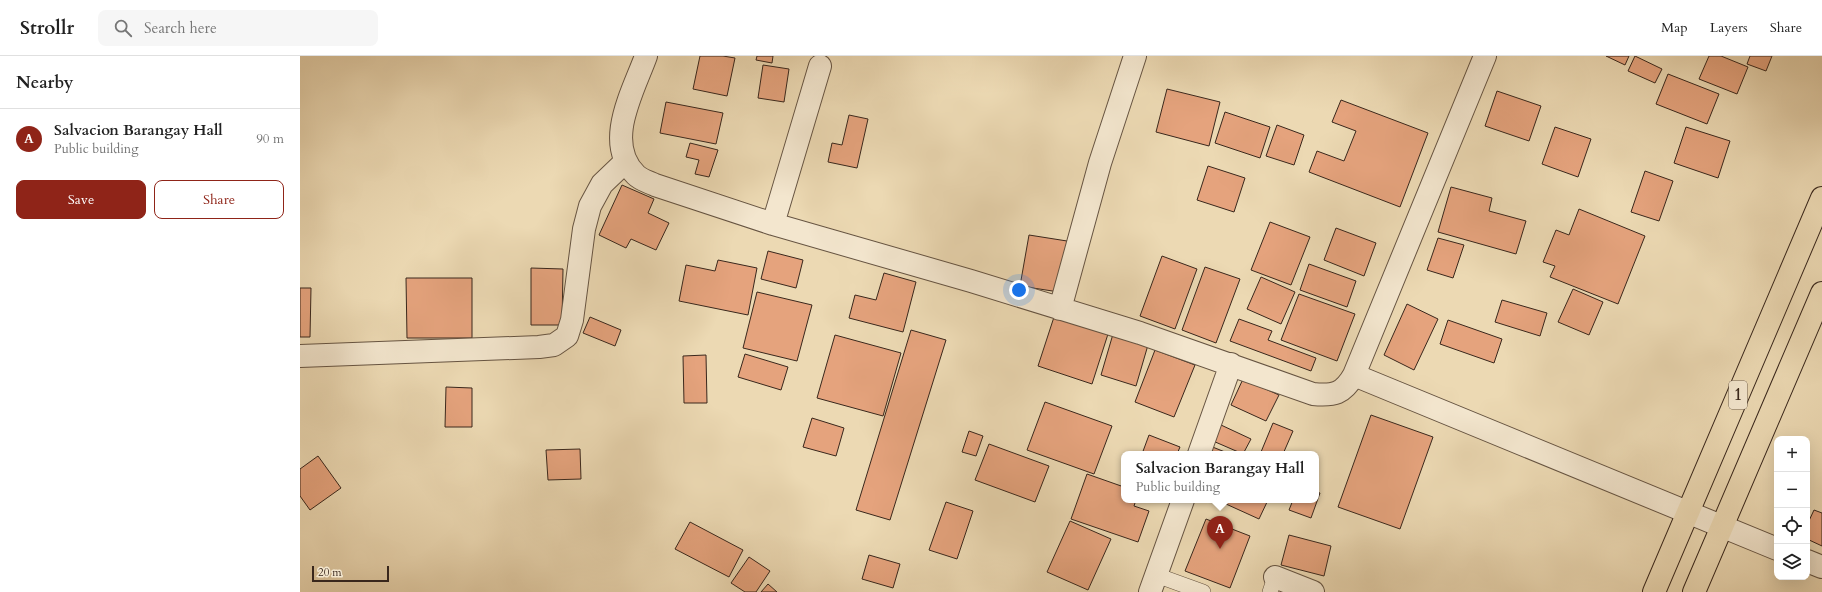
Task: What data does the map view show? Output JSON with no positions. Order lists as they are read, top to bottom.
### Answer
{
  "streets": {
    "highway": ["1"]
  },
  "scale_bar": "20 m",
  "page": {
    "header": "Strollr",
    "search": "Search here",
    "nav": ["Map", "Layers", "Share"],
    "heading": "Nearby",
    "list": [
      {
        "mark": "A",
        "name": "Salvacion Barangay Hall",
        "note": "Public building",
        "value": "90 m"
      }
    ],
    "buttons": ["Save", "Share"],
    "map_buttons": ["+", "−"],
    "popup": ["Salvacion Barangay Hall", "Public building"],
    "pins": "A",
    "scale": "20 m"
  }
}
